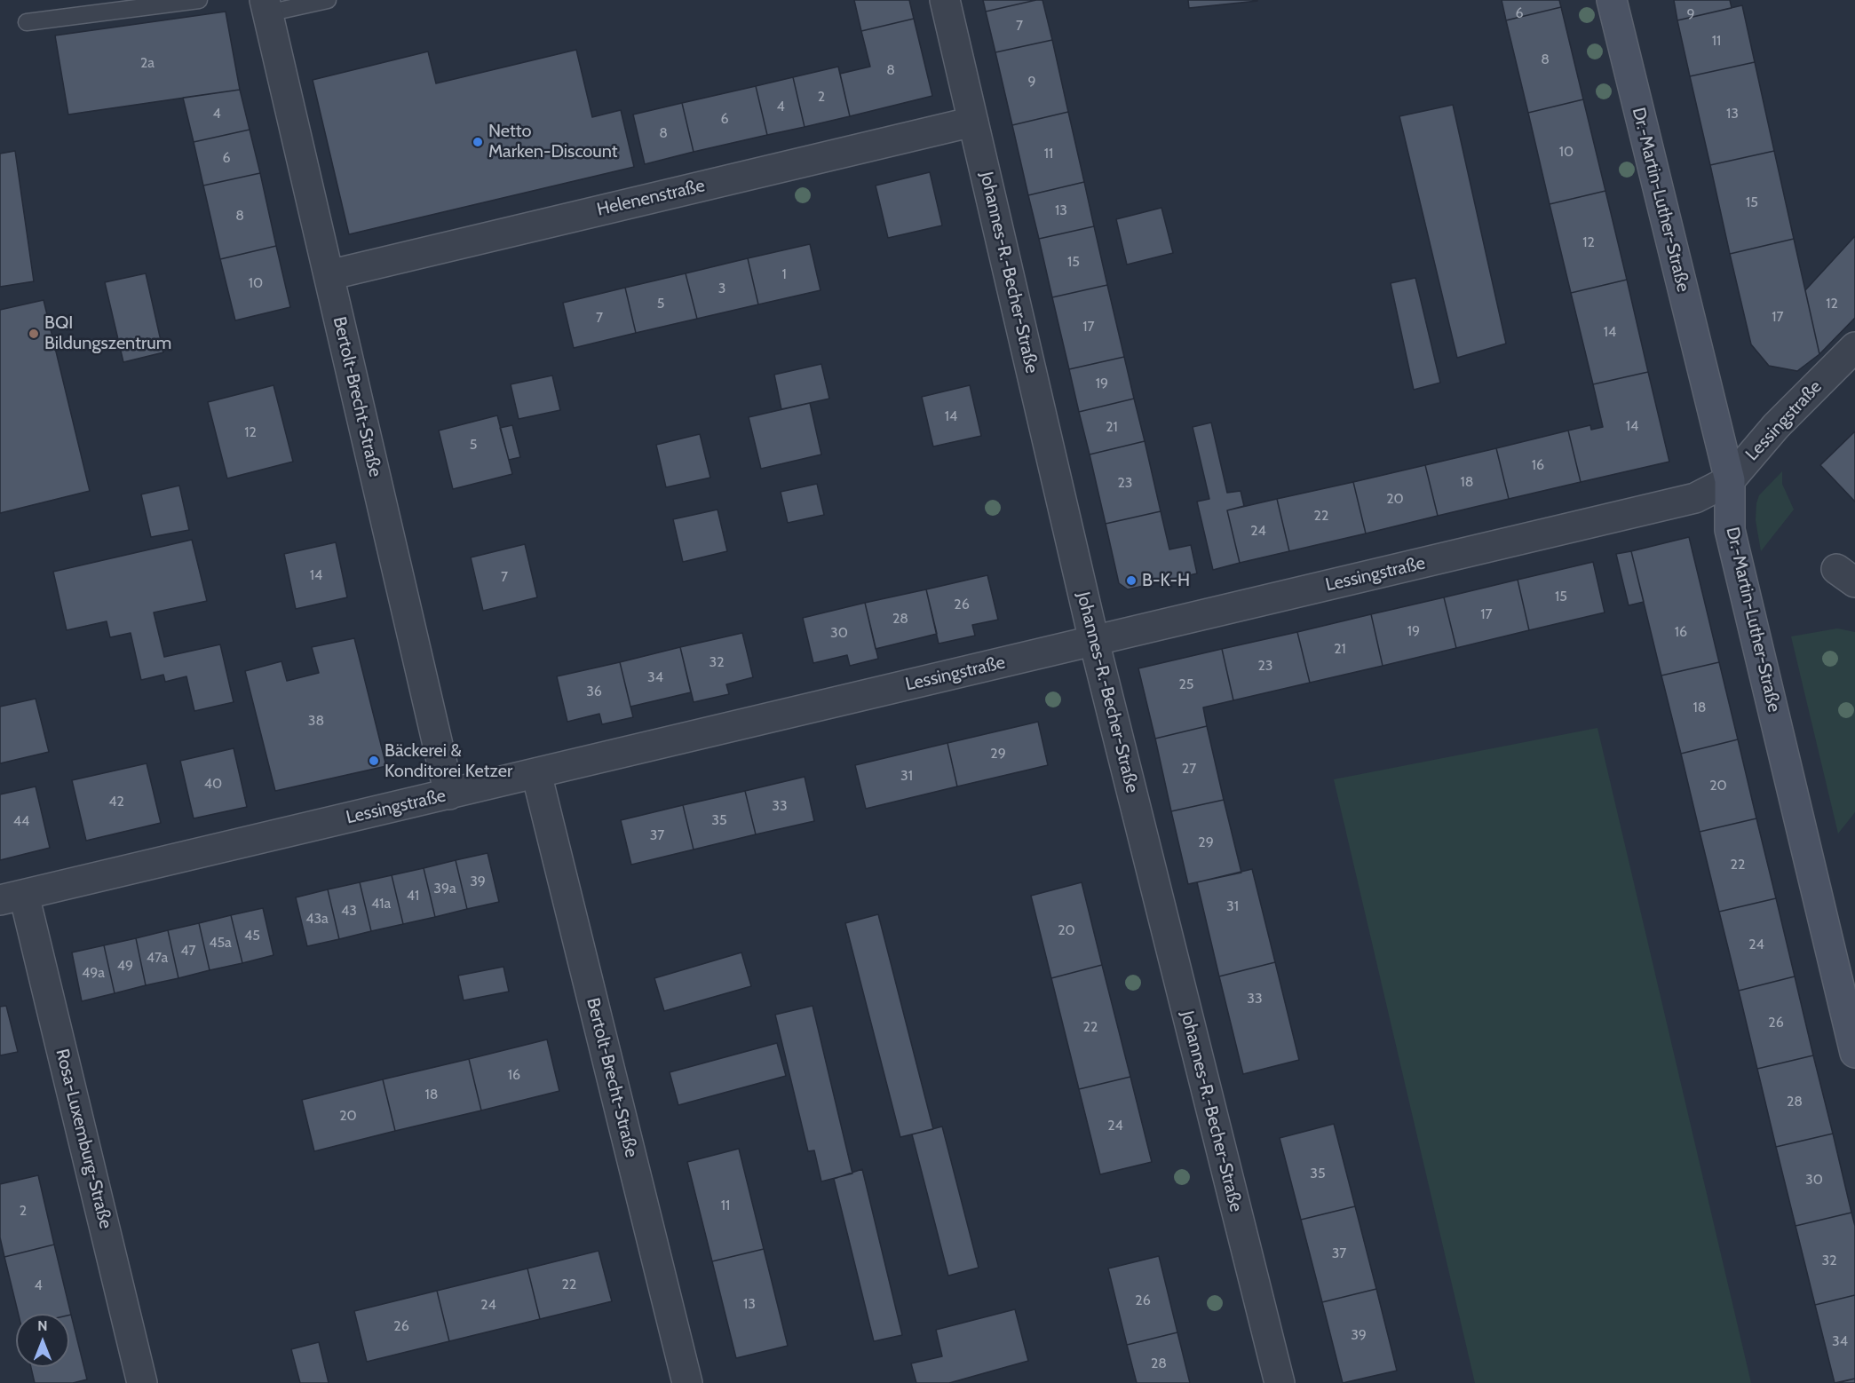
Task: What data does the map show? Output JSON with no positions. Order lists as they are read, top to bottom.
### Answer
{
  "streets": {
    "street": [
      "Helenenstraße",
      "Dr.-Martin-Luther-Straße",
      "Johannes-R.-Becher-Straße",
      "Bertolt-Brecht-Straße",
      "Lessingstraße",
      "Rosa-Luxemburg-Straße"
    ]
  },
  "crossings": [
    ["Helenenstraße", "Johannes-R.-Becher-Straße"],
    ["Helenenstraße", "Bertolt-Brecht-Straße"],
    ["Dr.-Martin-Luther-Straße", "Lessingstraße"],
    ["Johannes-R.-Becher-Straße", "Lessingstraße"],
    ["Bertolt-Brecht-Straße", "Lessingstraße"],
    ["Lessingstraße", "Rosa-Luxemburg-Straße"]
  ],
  "places": [
    "Netto Marken-Discount",
    "BQI Bildungszentrum",
    "B-K-H",
    "Bäckerei & Konditorei Ketzer"
  ],
  "house_numbers": [
    "6",
    "9",
    "7",
    "11",
    "8",
    "2a",
    "8",
    "9",
    "2",
    "4",
    "4",
    "13",
    "6",
    "8",
    "10",
    "11",
    "6",
    "15",
    "13",
    "8",
    "12",
    "15",
    "1",
    "10",
    "3",
    "5",
    "12",
    "17",
    "7",
    "17",
    "14",
    "19",
    "14",
    "14",
    "21",
    "12",
    "5",
    "16",
    "18",
    "23",
    "20",
    "22",
    "24",
    "14",
    "7",
    "15",
    "26",
    "17",
    "28",
    "19",
    "16",
    "30",
    "21",
    "32",
    "23",
    "34",
    "25",
    "36",
    "18",
    "38",
    "29",
    "27",
    "31",
    "40",
    "20",
    "42",
    "33",
    "35",
    "44",
    "37",
    "29",
    "22",
    "39",
    "39a",
    "41",
    "41a",
    "31",
    "43",
    "43a",
    "20",
    "45",
    "45a",
    "24",
    "47",
    "47a",
    "49",
    "49a",
    "33",
    "26",
    "22",
    "16",
    "18",
    "28",
    "20",
    "24",
    "35",
    "30",
    "11",
    "2",
    "37",
    "32",
    "22",
    "4",
    "26",
    "13",
    "24",
    "26",
    "39",
    "34",
    "28"
  ],
  "north": "top"
}
